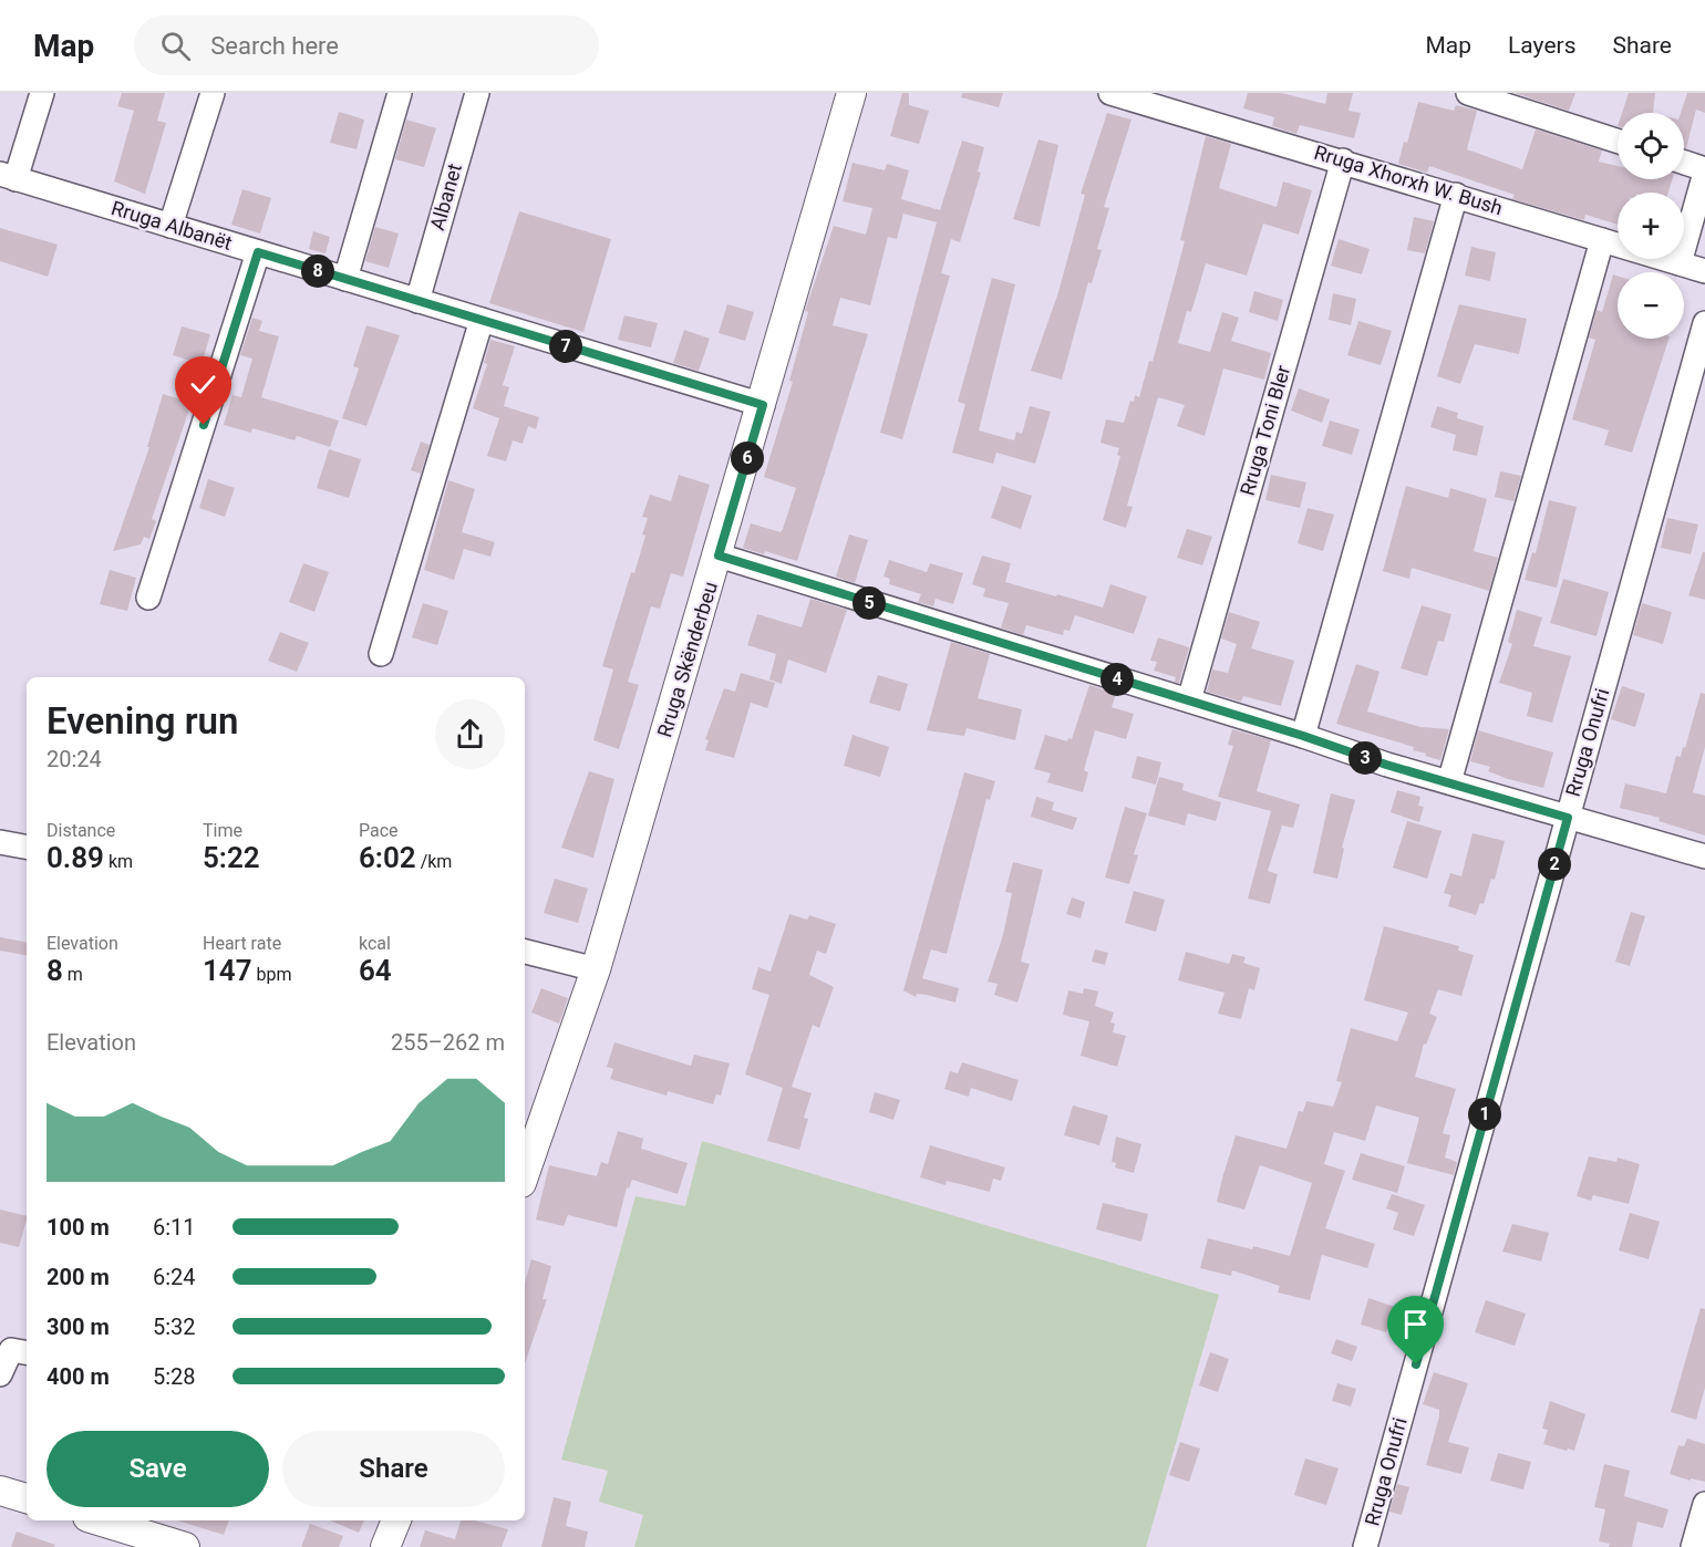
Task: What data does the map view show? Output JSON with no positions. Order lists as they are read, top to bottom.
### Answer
{
  "streets": {
    "main road": ["Rruga Skënderbeu"],
    "street": [
      "Rruga Xhorxh W. Bush",
      "Albanet",
      "Rruga Albanët",
      "Rruga Toni Bler",
      "Rruga Onufri"
    ]
  },
  "crossings": [
    ["Rruga Xhorxh W. Bush", "Rruga Toni Bler"],
    ["Albanet", "Rruga Albanët"],
    ["Rruga Albanët", "Rruga Skënderbeu"]
  ],
  "page": {
    "header": "Map",
    "search": "Search here",
    "nav": ["Map", "Layers", "Share"],
    "map_buttons": ["+", "−"],
    "pins": [
      "8",
      "7",
      "6",
      "5",
      "4",
      "3",
      "2",
      "1"
    ],
    "heading": ["Evening run", "20:24"],
    "stats": [
      ["Distance", "0.89 km"],
      ["Time", "5:22"],
      ["Pace", "6:02 /km"],
      ["Elevation", "8 m"],
      ["Heart rate", "147 bpm"],
      ["kcal", "64"]
    ],
    "chart": ["Elevation", "255–262 m"],
    "list": [
      {
        "name": "100 m",
        "note": "6:11"
      },
      {
        "name": "200 m",
        "note": "6:24"
      },
      {
        "name": "300 m",
        "note": "5:32"
      },
      {
        "name": "400 m",
        "note": "5:28"
      }
    ],
    "buttons": ["Save", "Share"]
  }
}
